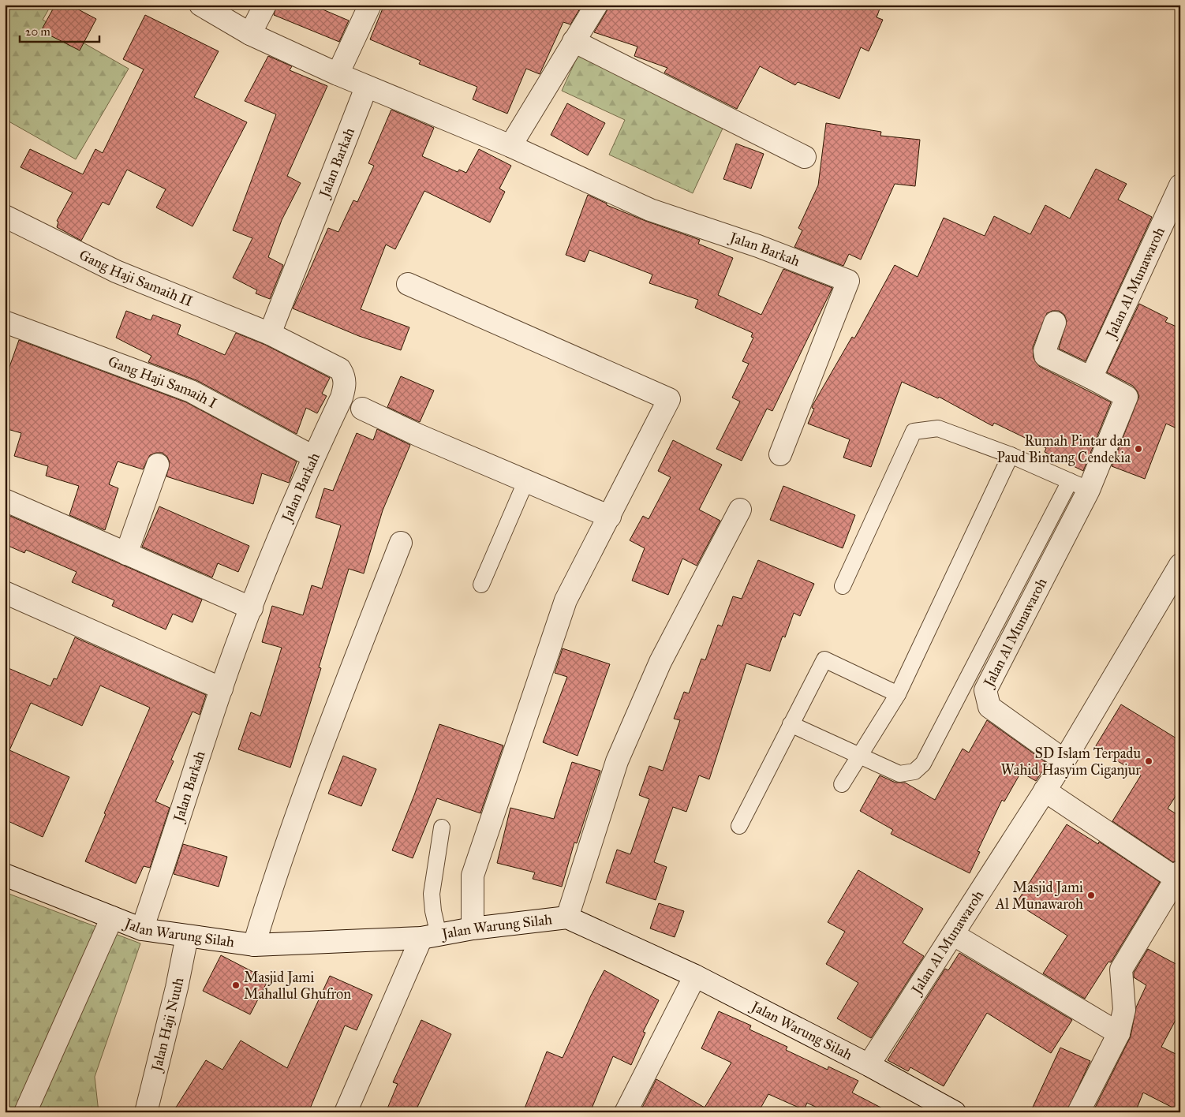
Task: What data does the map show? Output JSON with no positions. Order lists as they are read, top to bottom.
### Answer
{
  "streets": {
    "street": [
      "Jalan Barkah",
      "Gang Haji Samaih II",
      "Jalan Al Munawaroh",
      "Gang Haji Samaih I",
      "Jalan Warung Silah",
      "Jalan Haji Nuuh"
    ]
  },
  "crossings": [
    ["Jalan Barkah", "Gang Haji Samaih II"],
    ["Jalan Barkah", "Gang Haji Samaih I"],
    ["Jalan Barkah", "Jalan Warung Silah"],
    ["Jalan Al Munawaroh", "Jalan Warung Silah"],
    ["Jalan Warung Silah", "Jalan Haji Nuuh"]
  ],
  "places": [
    "Rumah Pintar dan Paud Bintang Cendekia",
    "SD Islam Terpadu Wahid Hasyim Ciganjur",
    "Masjid Jami Al Munawaroh",
    "Masjid Jami Mahallul Ghufron"
  ],
  "scale_bar": "20 m"
}
